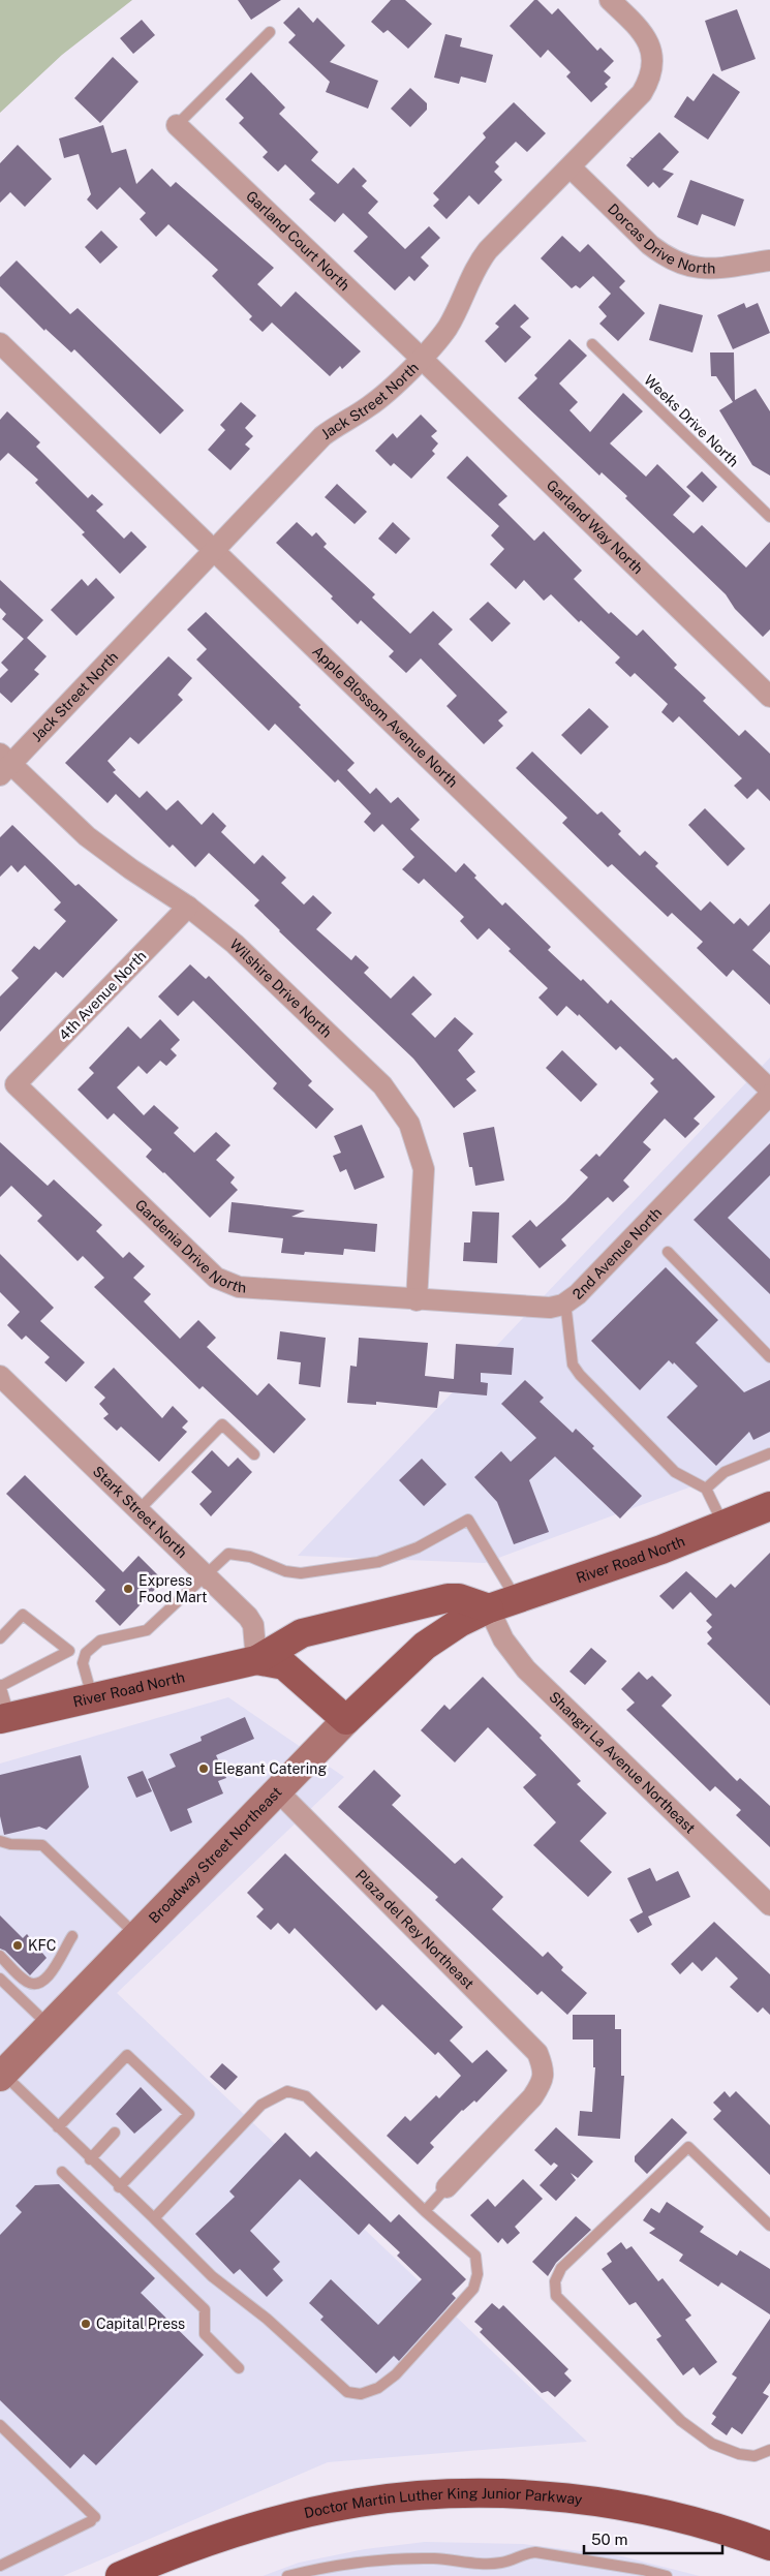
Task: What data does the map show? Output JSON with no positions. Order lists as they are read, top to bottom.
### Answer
{
  "streets": {
    "highway": ["Doctor Martin Luther King Junior Parkway"],
    "main road": ["River Road North", "Broadway Street Northeast"],
    "street": [
      "Dorcas Drive North",
      "Garland Court North",
      "Jack Street North",
      "Garland Way North",
      "Apple Blossom Avenue North",
      "Wilshire Drive North",
      "4th Avenue North",
      "Gardenia Drive North",
      "2nd Avenue North",
      "Stark Street North",
      "Shangri La Avenue Northeast",
      "Plaza del Rey Northeast"
    ],
    "lane": ["Weeks Drive North"]
  },
  "crossings": [
    ["Dorcas Drive North", "Jack Street North"],
    ["Garland Court North", "Jack Street North"],
    ["Garland Court North", "Garland Way North"],
    ["Jack Street North", "Garland Way North"],
    ["Jack Street North", "Apple Blossom Avenue North"],
    ["Jack Street North", "Wilshire Drive North"],
    ["Wilshire Drive North", "4th Avenue North"],
    ["Wilshire Drive North", "Gardenia Drive North"],
    ["Wilshire Drive North", "2nd Avenue North"],
    ["4th Avenue North", "Gardenia Drive North"],
    ["Gardenia Drive North", "2nd Avenue North"],
    ["Stark Street North", "River Road North"],
    ["River Road North", "Shangri La Avenue Northeast"],
    ["River Road North", "Broadway Street Northeast"],
    ["Shangri La Avenue Northeast", "Broadway Street Northeast"],
    ["Broadway Street Northeast", "Plaza del Rey Northeast"]
  ],
  "places": [
    "Express Food Mart",
    "Elegant Catering",
    "KFC",
    "Capital Press"
  ],
  "scale_bar": "50 m"
}
